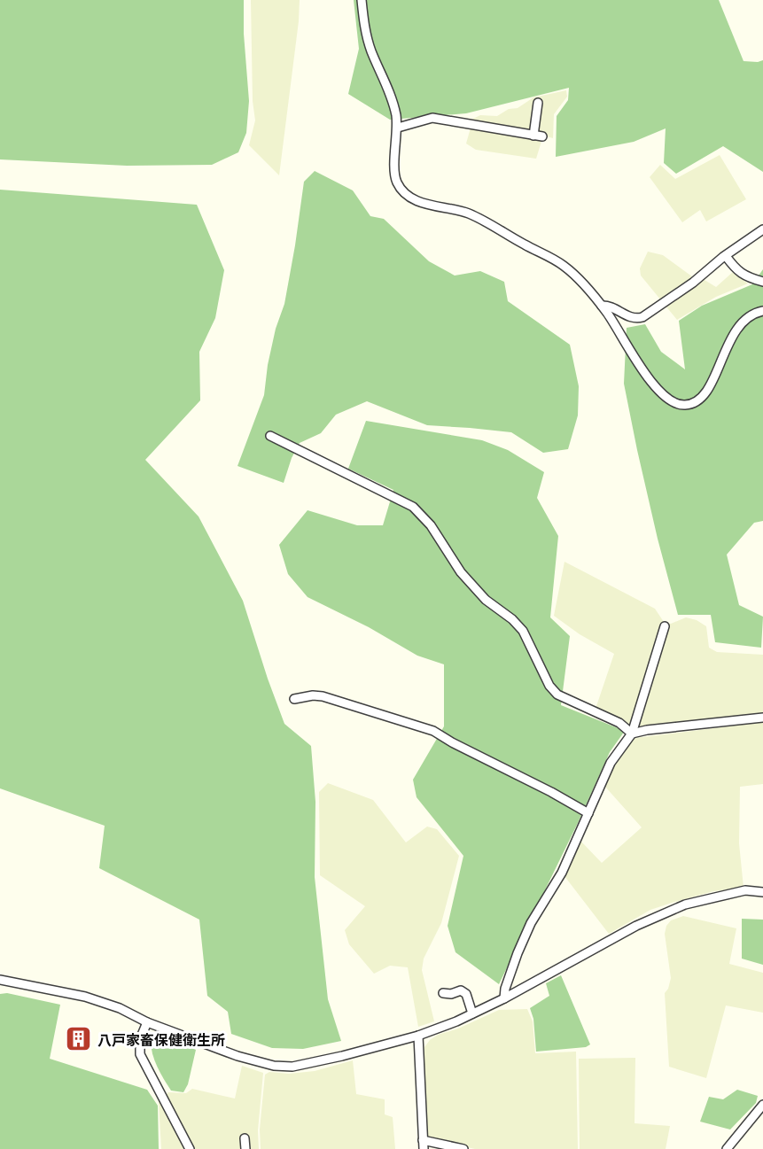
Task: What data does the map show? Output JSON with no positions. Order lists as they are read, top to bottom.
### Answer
{
  "places": {
    "building": ["八戸家畜保健衛生所"]
  }
}
